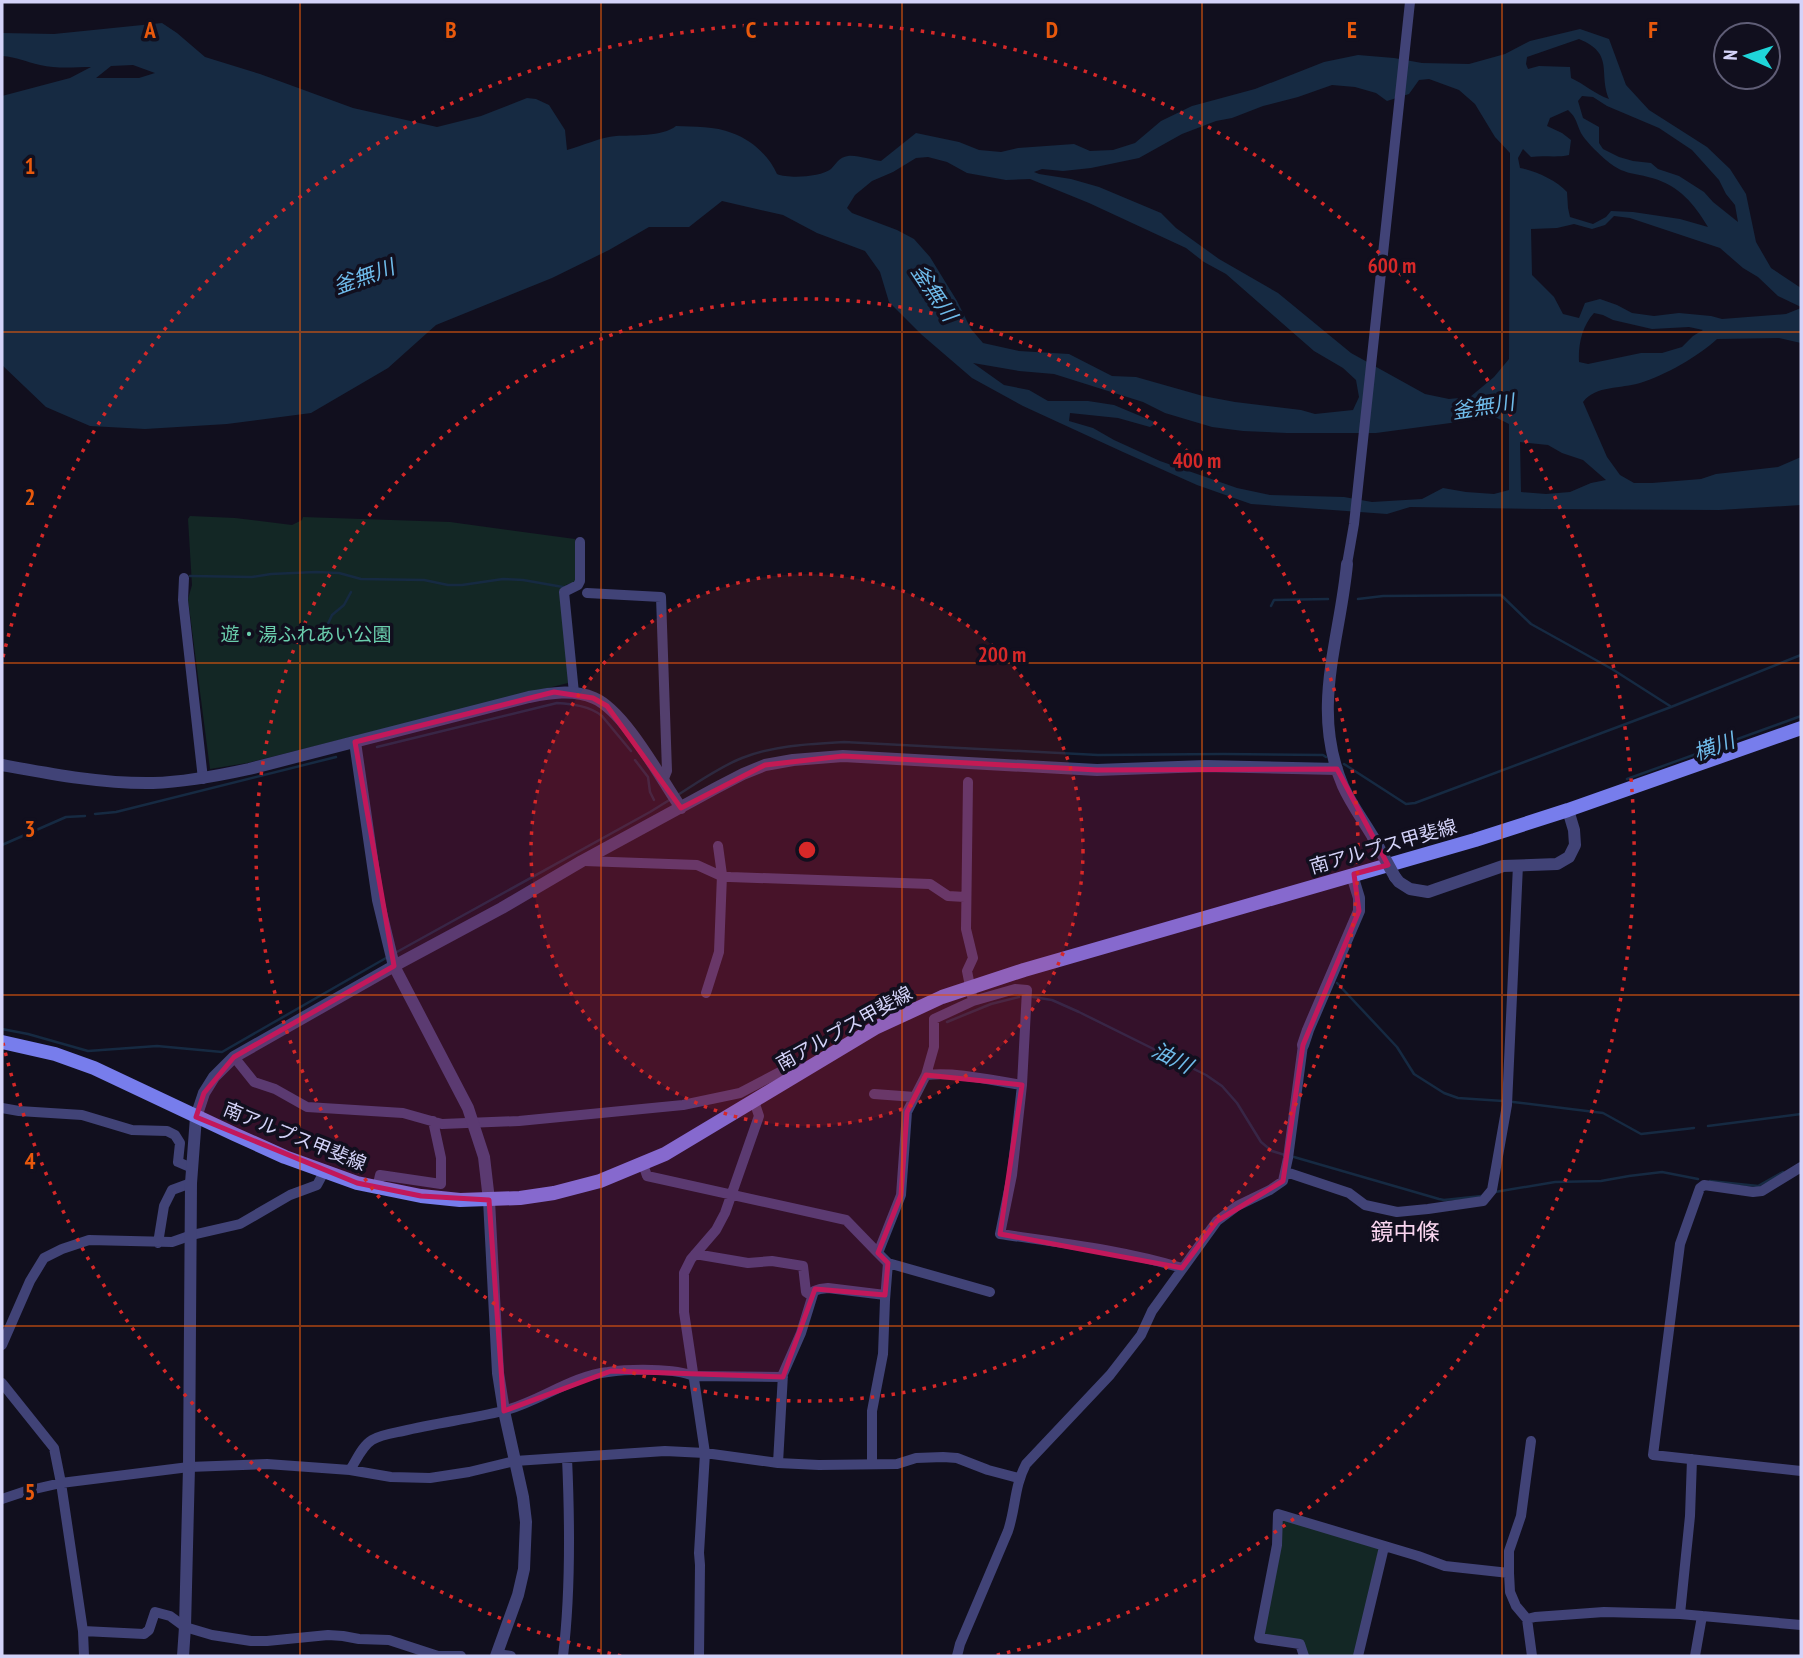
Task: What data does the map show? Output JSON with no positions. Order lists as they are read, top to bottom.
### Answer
{
  "streets": {
    "main road": ["南アルプス甲斐線"]
  },
  "districts": ["鏡中條"],
  "water": ["釜無川", "横川", "油川"],
  "parks": ["遊・湯ふれあい公園"],
  "north": "left",
  "grid": {
    "columns": [
      "A",
      "B",
      "C",
      "D",
      "E",
      "F"
    ],
    "rows": [
      "1",
      "2",
      "3",
      "4",
      "5"
    ]
  },
  "rings": ["600 m", "400 m", "200 m"]
}
